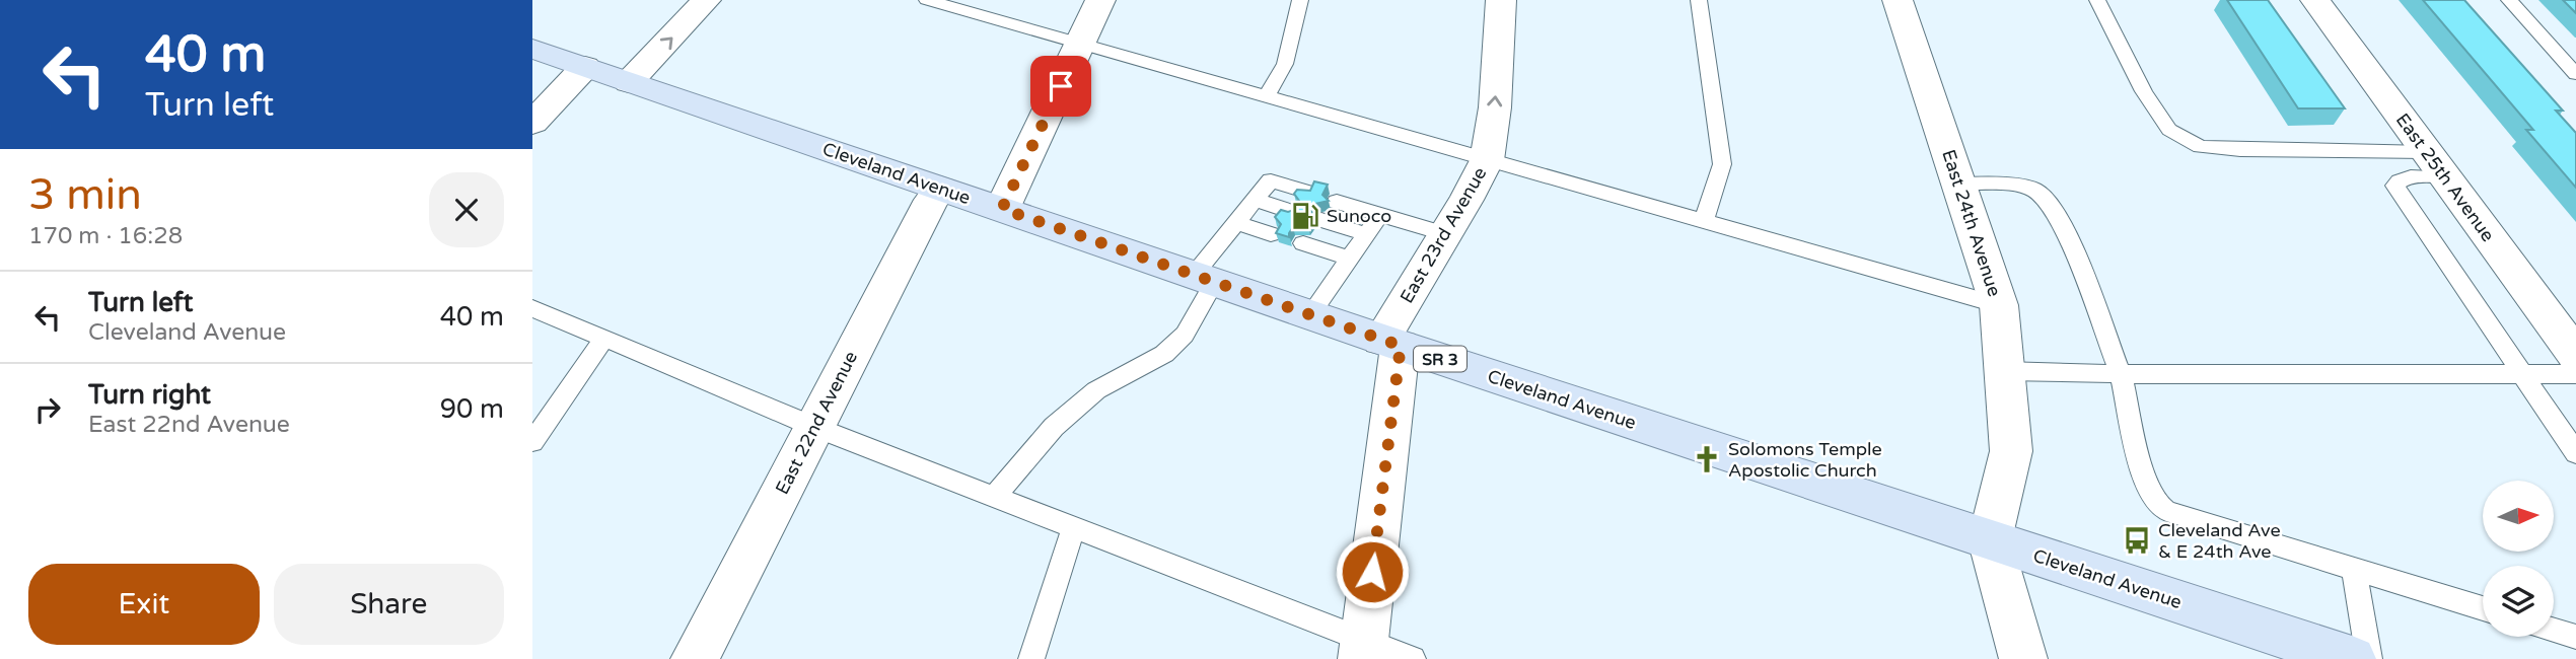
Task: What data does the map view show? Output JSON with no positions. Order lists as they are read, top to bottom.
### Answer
{
  "streets": {
    "main road": ["Cleveland Avenue", "SR 3"],
    "street": [
      "East 25th Avenue",
      "East 24th Avenue",
      "East 23rd Avenue",
      "East 22nd Avenue"
    ]
  },
  "crossings": [
    ["Cleveland Avenue", "East 24th Avenue"],
    ["Cleveland Avenue", "East 23rd Avenue"],
    ["Cleveland Avenue", "East 22nd Avenue"]
  ],
  "places": {
    "fuel station": ["Sunoco"],
    "church": ["Solomons Temple Apostolic Church"],
    "bus stop": ["Cleveland Ave & E 24th Ave"]
  },
  "north": "right",
  "page": {
    "turn": ["40 m", "Turn left"],
    "heading": ["3 min", "170 m · 16:28"],
    "list": [
      {
        "name": "Turn left",
        "note": "Cleveland Avenue",
        "value": "40 m"
      },
      {
        "name": "Turn right",
        "note": "East 22nd Avenue",
        "value": "90 m"
      }
    ],
    "buttons": ["Exit", "Share"]
  }
}
